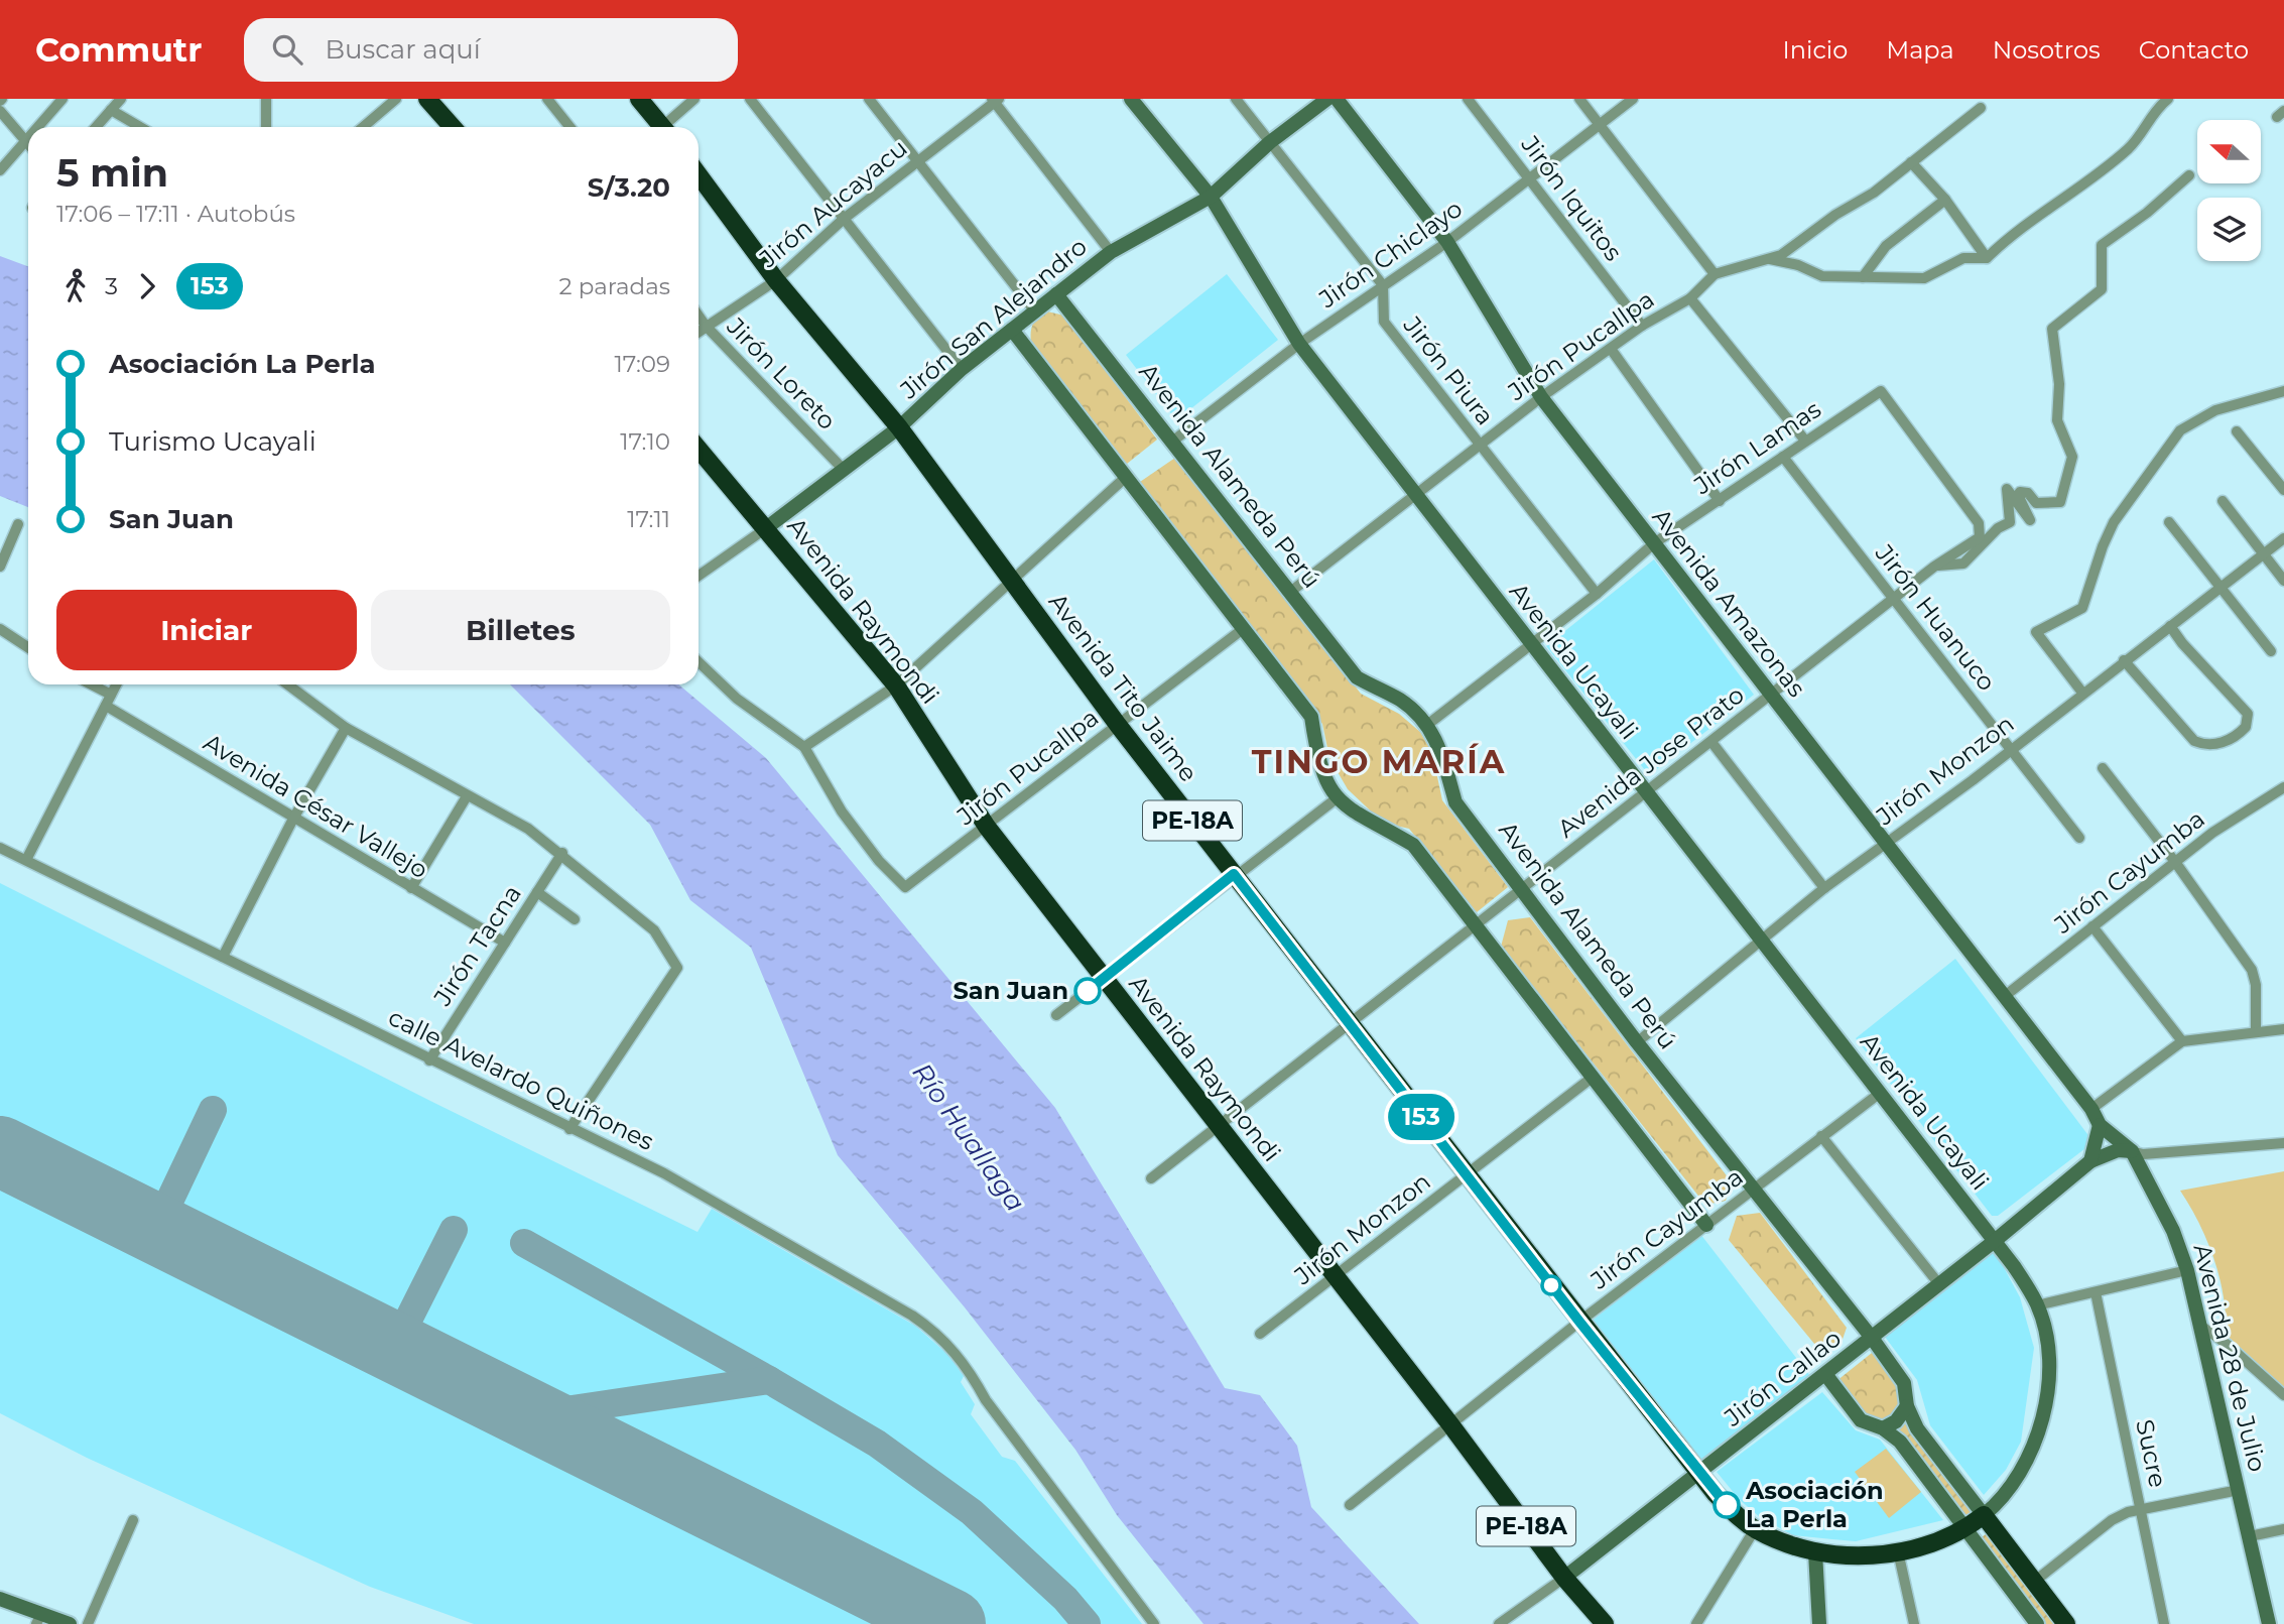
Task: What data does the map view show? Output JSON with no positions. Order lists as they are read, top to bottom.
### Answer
{
  "streets": {
    "highway": [
      "Avenida Alameda Perú",
      "Avenida Raymondi",
      "Avenida Tito Jaime",
      "PE-18A"
    ],
    "street": [
      "Jirón Iquitos",
      "Jirón Aucayacu",
      "Jirón Chiclayo",
      "Jirón San Alejandro",
      "Jirón Pucallpa",
      "Jirón Piura",
      "Jirón Loreto",
      "Jirón Lamas",
      "Avenida Amazonas",
      "Jirón Huanuco",
      "Avenida Ucayali",
      "Avenida Jose Prato",
      "Jirón Monzon",
      "Avenida César Vallejo",
      "Jirón Cayumba",
      "Jirón Tacna",
      "calle Avelardo Quiñones",
      "Avenida 28 de Julio",
      "Jirón Callao",
      "Sucre"
    ]
  },
  "crossings": [
    ["Jirón Iquitos", "Jirón Chiclayo"],
    ["Jirón Iquitos", "Jirón Pucallpa"],
    ["Jirón Aucayacu", "Jirón Loreto"],
    ["Jirón Aucayacu", "Avenida Tito Jaime"],
    ["Jirón Chiclayo", "Jirón Piura"],
    ["Jirón Chiclayo", "Avenida Alameda Perú"],
    ["Jirón Chiclayo", "Avenida Amazonas"],
    ["Jirón Chiclayo", "Avenida Ucayali"],
    ["Jirón San Alejandro", "Jirón Loreto"],
    ["Jirón San Alejandro", "Avenida Alameda Perú"],
    ["Jirón San Alejandro", "Avenida Raymondi"],
    ["Jirón San Alejandro", "Avenida Ucayali"],
    ["Jirón San Alejandro", "Avenida Tito Jaime"],
    ["Jirón Pucallpa", "Jirón Piura"],
    ["Jirón Pucallpa", "Avenida Alameda Perú"],
    ["Jirón Pucallpa", "Avenida Amazonas"],
    ["Jirón Pucallpa", "Avenida Raymondi"],
    ["Jirón Pucallpa", "Avenida Ucayali"],
    ["Jirón Pucallpa", "Avenida Tito Jaime"],
    ["Jirón Piura", "Jirón Lamas"],
    ["Jirón Lamas", "Avenida Alameda Perú"],
    ["Jirón Lamas", "Avenida Amazonas"],
    ["Jirón Lamas", "Jirón Huanuco"],
    ["Jirón Lamas", "Avenida Ucayali"],
    ["Jirón Lamas", "Avenida Jose Prato"],
    ["Avenida Alameda Perú", "Avenida Jose Prato"],
    ["Avenida Alameda Perú", "Jirón Monzon"],
    ["Avenida Alameda Perú", "PE-18A"],
    ["Avenida Alameda Perú", "Jirón Cayumba"],
    ["Avenida Alameda Perú", "Jirón Callao"],
    ["Avenida Amazonas", "Avenida Jose Prato"],
    ["Avenida Amazonas", "Jirón Monzon"],
    ["Avenida Amazonas", "Jirón Cayumba"],
    ["Avenida Amazonas", "Avenida 28 de Julio"],
    ["Avenida Raymondi", "Avenida Jose Prato"],
    ["Avenida Raymondi", "Jirón Monzon"],
    ["Avenida Raymondi", "Jirón Cayumba"],
    ["Avenida Raymondi", "Jirón Callao"],
    ["Jirón Huanuco", "Avenida Jose Prato"],
    ["Jirón Huanuco", "Jirón Monzon"],
    ["Avenida Ucayali", "Avenida Jose Prato"],
    ["Avenida Ucayali", "Jirón Monzon"],
    ["Avenida Ucayali", "Jirón Cayumba"],
    ["Avenida Ucayali", "Jirón Callao"],
    ["Avenida Tito Jaime", "Avenida Jose Prato"],
    ["Avenida Tito Jaime", "Jirón Monzon"],
    ["Avenida Tito Jaime", "PE-18A"],
    ["Avenida Tito Jaime", "Jirón Cayumba"],
    ["Avenida Tito Jaime", "Jirón Callao"],
    ["Avenida César Vallejo", "Jirón Tacna"],
    ["PE-18A", "Jirón Callao"],
    ["Jirón Tacna", "calle Avelardo Quiñones"],
    ["Avenida 28 de Julio", "Jirón Callao"]
  ],
  "districts": ["TINGO MARÍA"],
  "water": ["Río Huallaga"],
  "places": ["San Juan", "Asociación La Perla"],
  "lines": ["bus line 153"],
  "north": "left",
  "page": {
    "header": "Commutr",
    "search": "Buscar aquí",
    "nav": [
      "Inicio",
      "Mapa",
      "Nosotros",
      "Contacto"
    ],
    "on_map": "153",
    "heading": ["5 min", "17:06 – 17:11 · Autobús", "S/3.20"],
    "legs": ["3", "153", "2 paradas"],
    "list": [
      {
        "name": "Asociación La Perla",
        "value": "17:09"
      },
      {
        "name": "Turismo Ucayali",
        "value": "17:10"
      },
      {
        "name": "San Juan",
        "value": "17:11"
      }
    ],
    "buttons": ["Iniciar", "Billetes"]
  }
}
